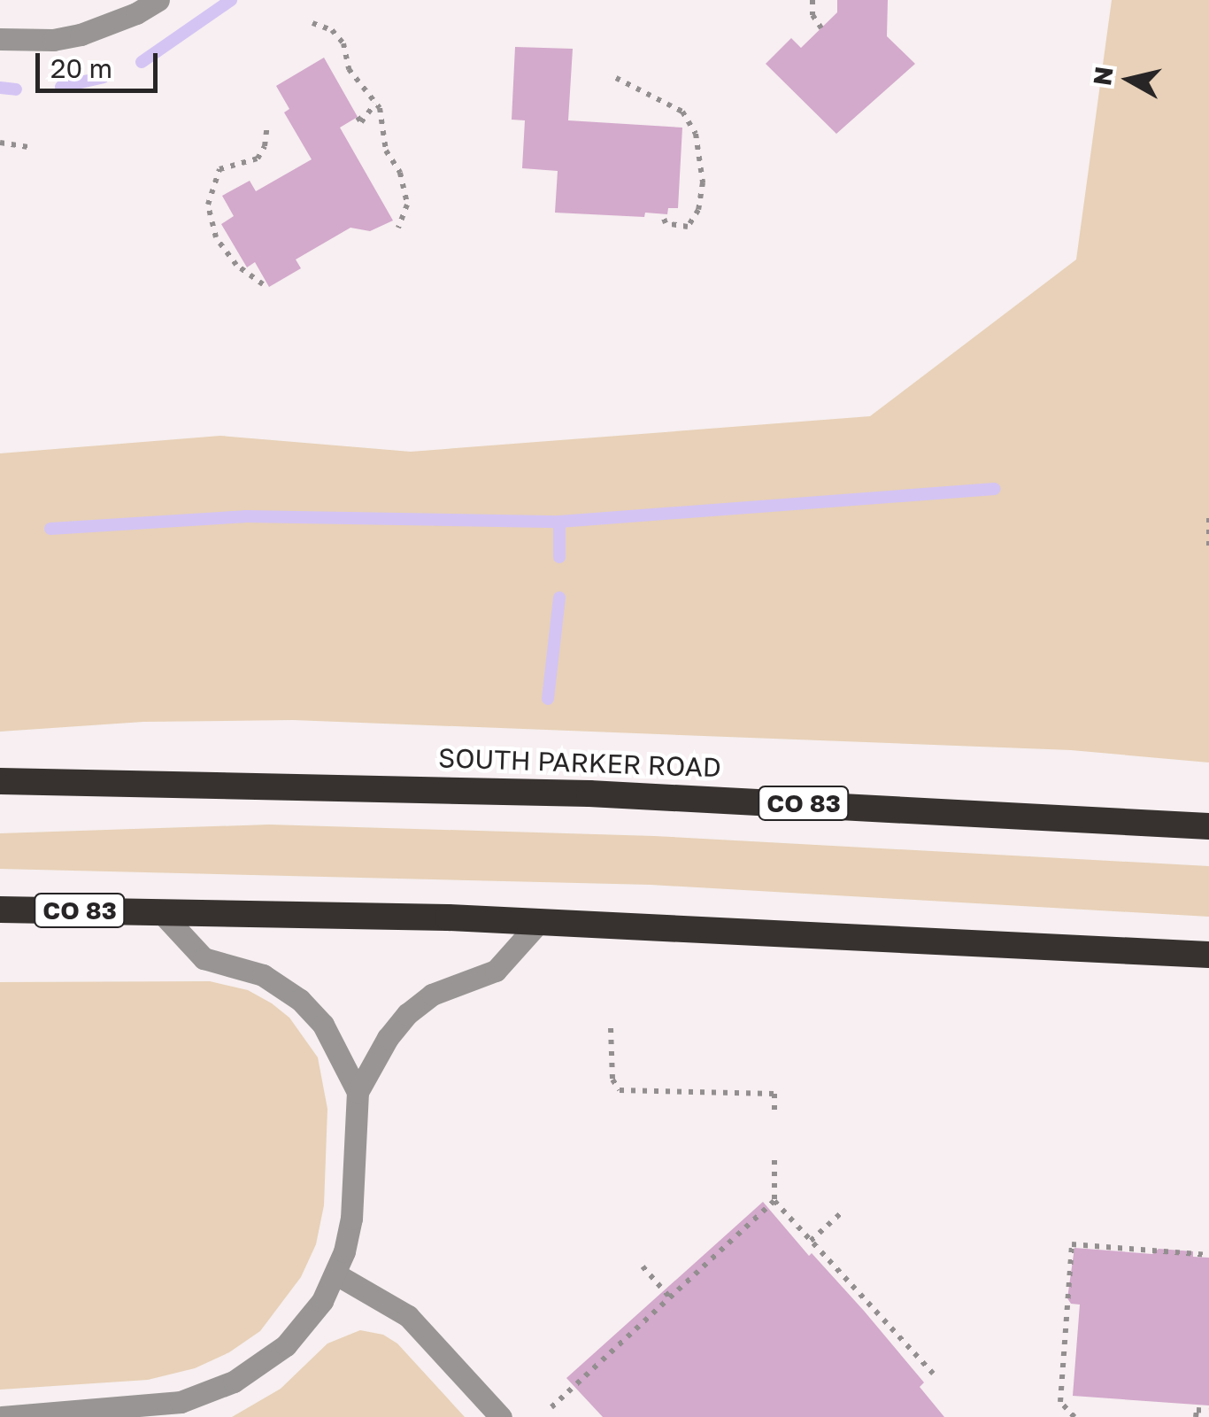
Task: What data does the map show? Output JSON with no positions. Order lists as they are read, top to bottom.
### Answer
{
  "streets": {
    "highway": ["SOUTH PARKER ROAD", "CO 83"]
  },
  "scale_bar": "20 m",
  "north": "left"
}
